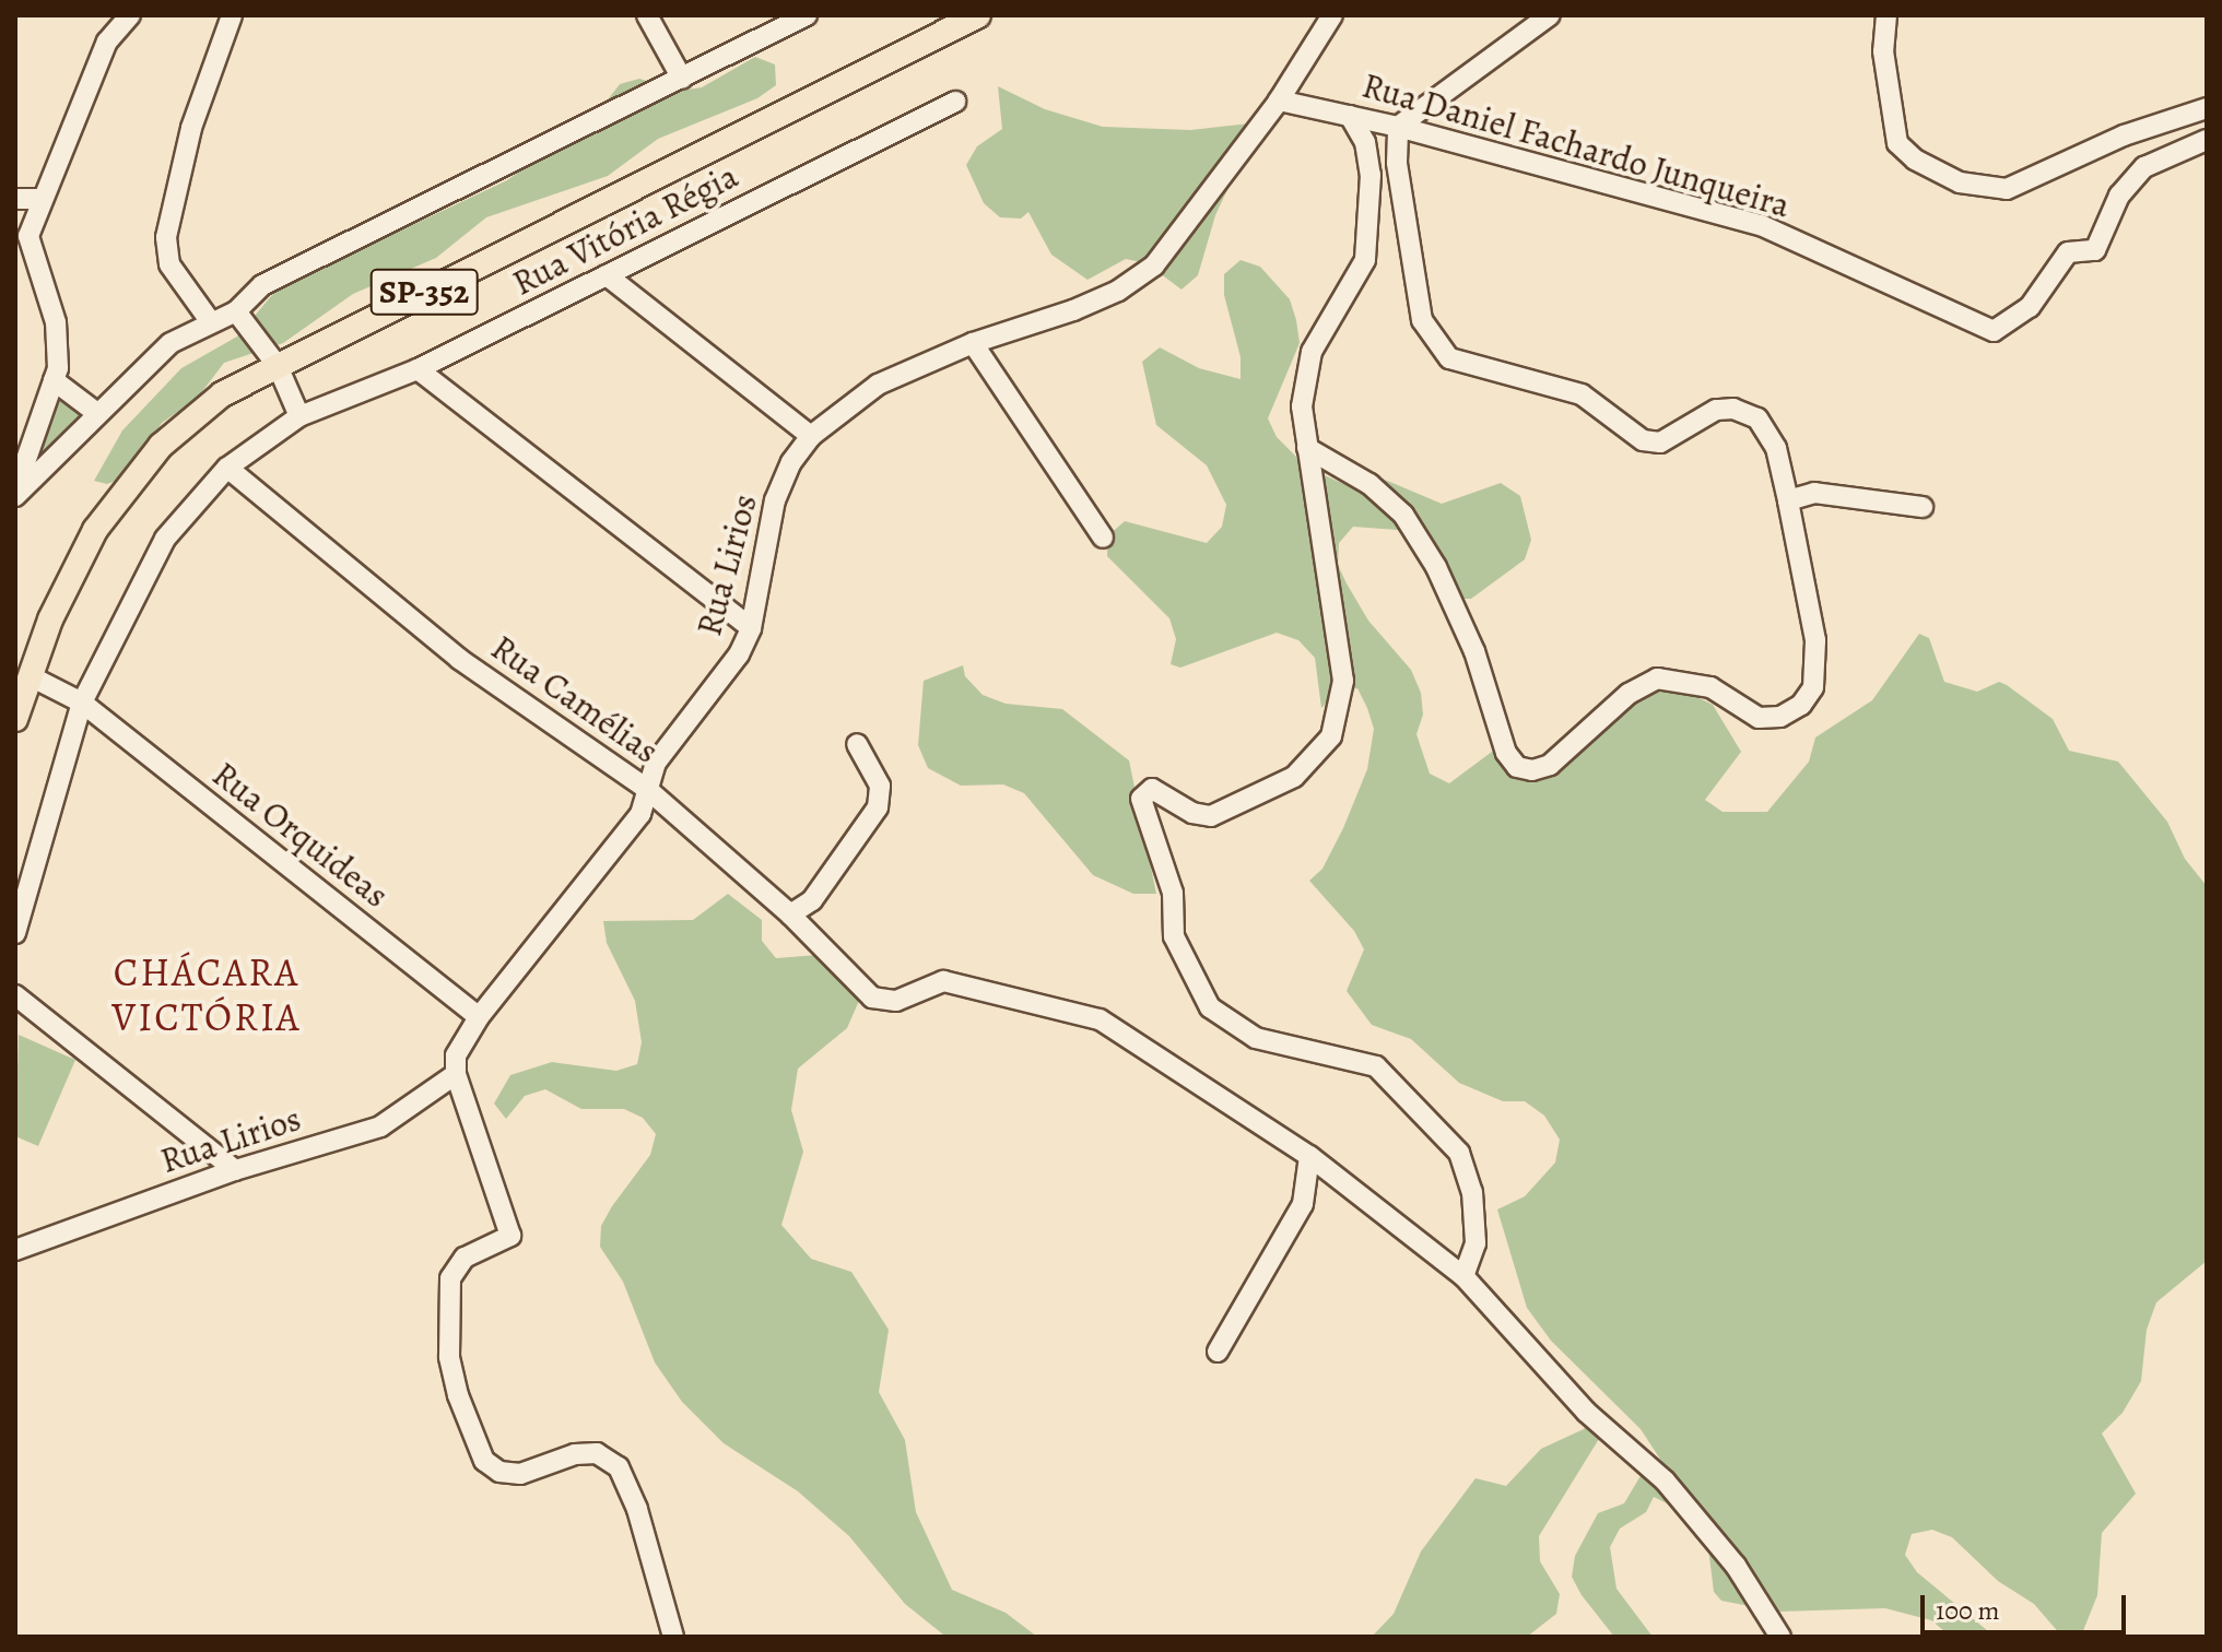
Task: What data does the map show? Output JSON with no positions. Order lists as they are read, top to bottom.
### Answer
{
  "streets": {
    "main road": ["SP-352"],
    "street": [
      "Rua Daniel Fachardo Junqueira",
      "Rua Vitória Régia",
      "Rua Lirios",
      "Rua Camélias",
      "Rua Orquideas"
    ]
  },
  "crossings": [
    ["Rua Daniel Fachardo Junqueira", "Rua Lirios"],
    ["Rua Vitória Régia", "Rua Camélias"],
    ["Rua Vitória Régia", "Rua Orquideas"],
    ["SP-352", "Rua Orquideas"],
    ["Rua Lirios", "Rua Camélias"],
    ["Rua Lirios", "Rua Orquideas"]
  ],
  "districts": ["CHÁCARA VICTÓRIA"],
  "scale_bar": "100 m"
}
